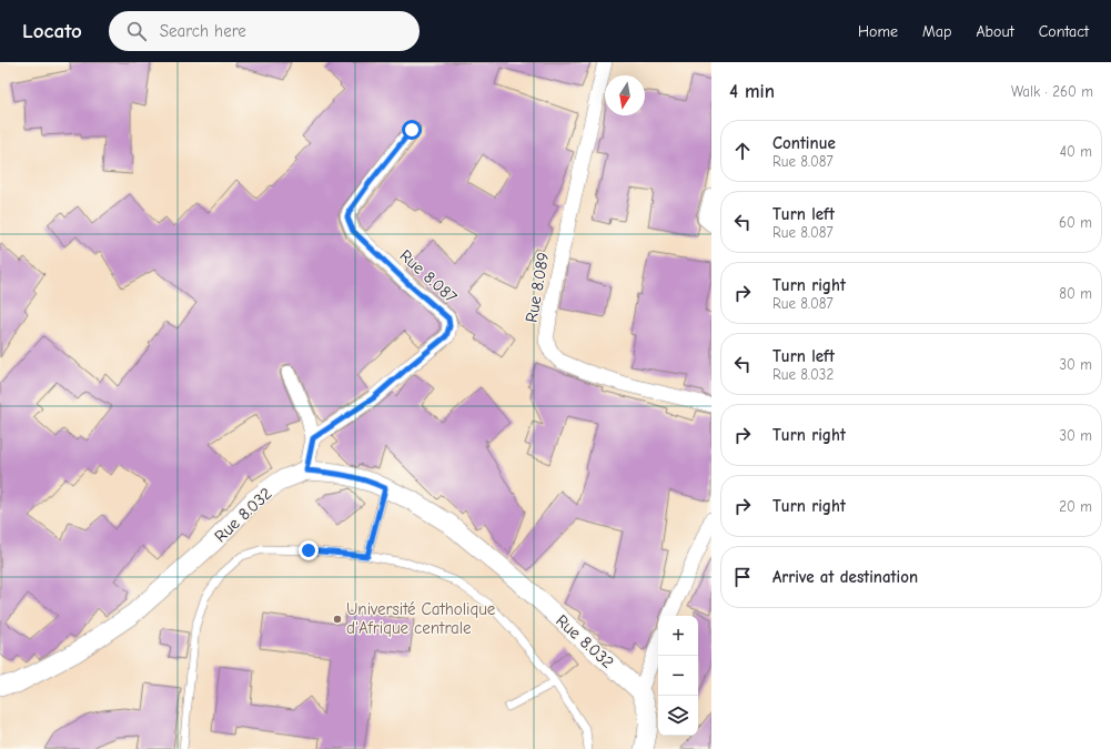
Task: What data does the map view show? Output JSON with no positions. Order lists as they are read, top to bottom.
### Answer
{
  "streets": {
    "street": ["Rue 8.087", "Rue 8.089", "Rue 8.032"]
  },
  "places": ["Université Catholique d'Afrique centrale"],
  "north": "bottom",
  "page": {
    "header": "Locato",
    "search": "Search here",
    "nav": [
      "Home",
      "Map",
      "About",
      "Contact"
    ],
    "heading": ["4 min", "Walk · 260 m"],
    "list": [
      ["Continue", "Rue 8.087", "40 m"],
      ["Turn left", "Rue 8.087", "60 m"],
      ["Turn right", "Rue 8.087", "80 m"],
      ["Turn left", "Rue 8.032", "30 m"],
      ["Turn right", "30 m"],
      ["Turn right", "20 m"],
      "Arrive at destination"
    ],
    "map_buttons": ["+", "−"]
  }
}
